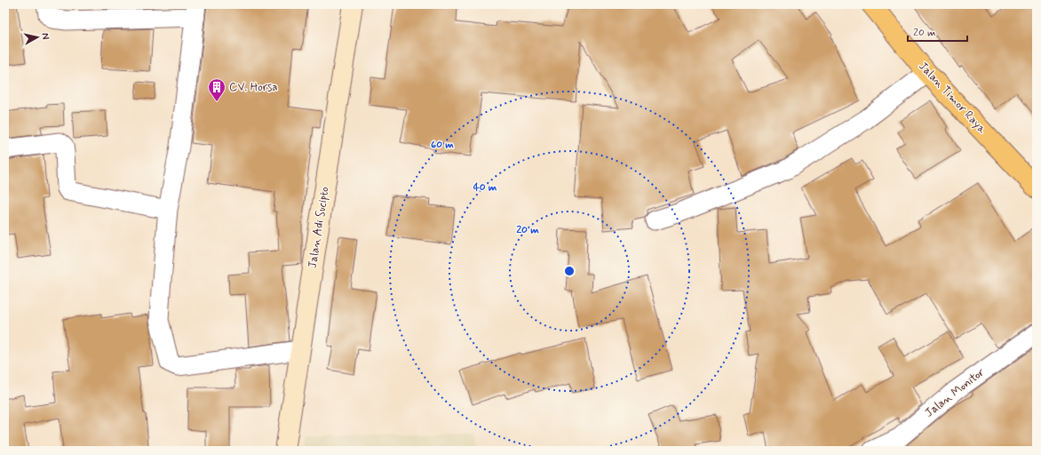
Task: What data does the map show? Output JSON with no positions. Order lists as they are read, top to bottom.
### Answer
{
  "streets": {
    "highway": ["Jalan Timor Raya"],
    "main road": ["Jalan Adi Sucipto"],
    "street": ["Jalan Monitor"]
  },
  "places": {
    "building": ["CV. Horsa"]
  },
  "scale_bar": "20 m",
  "north": "right",
  "rings": ["60 m", "40 m", "20 m"]
}
